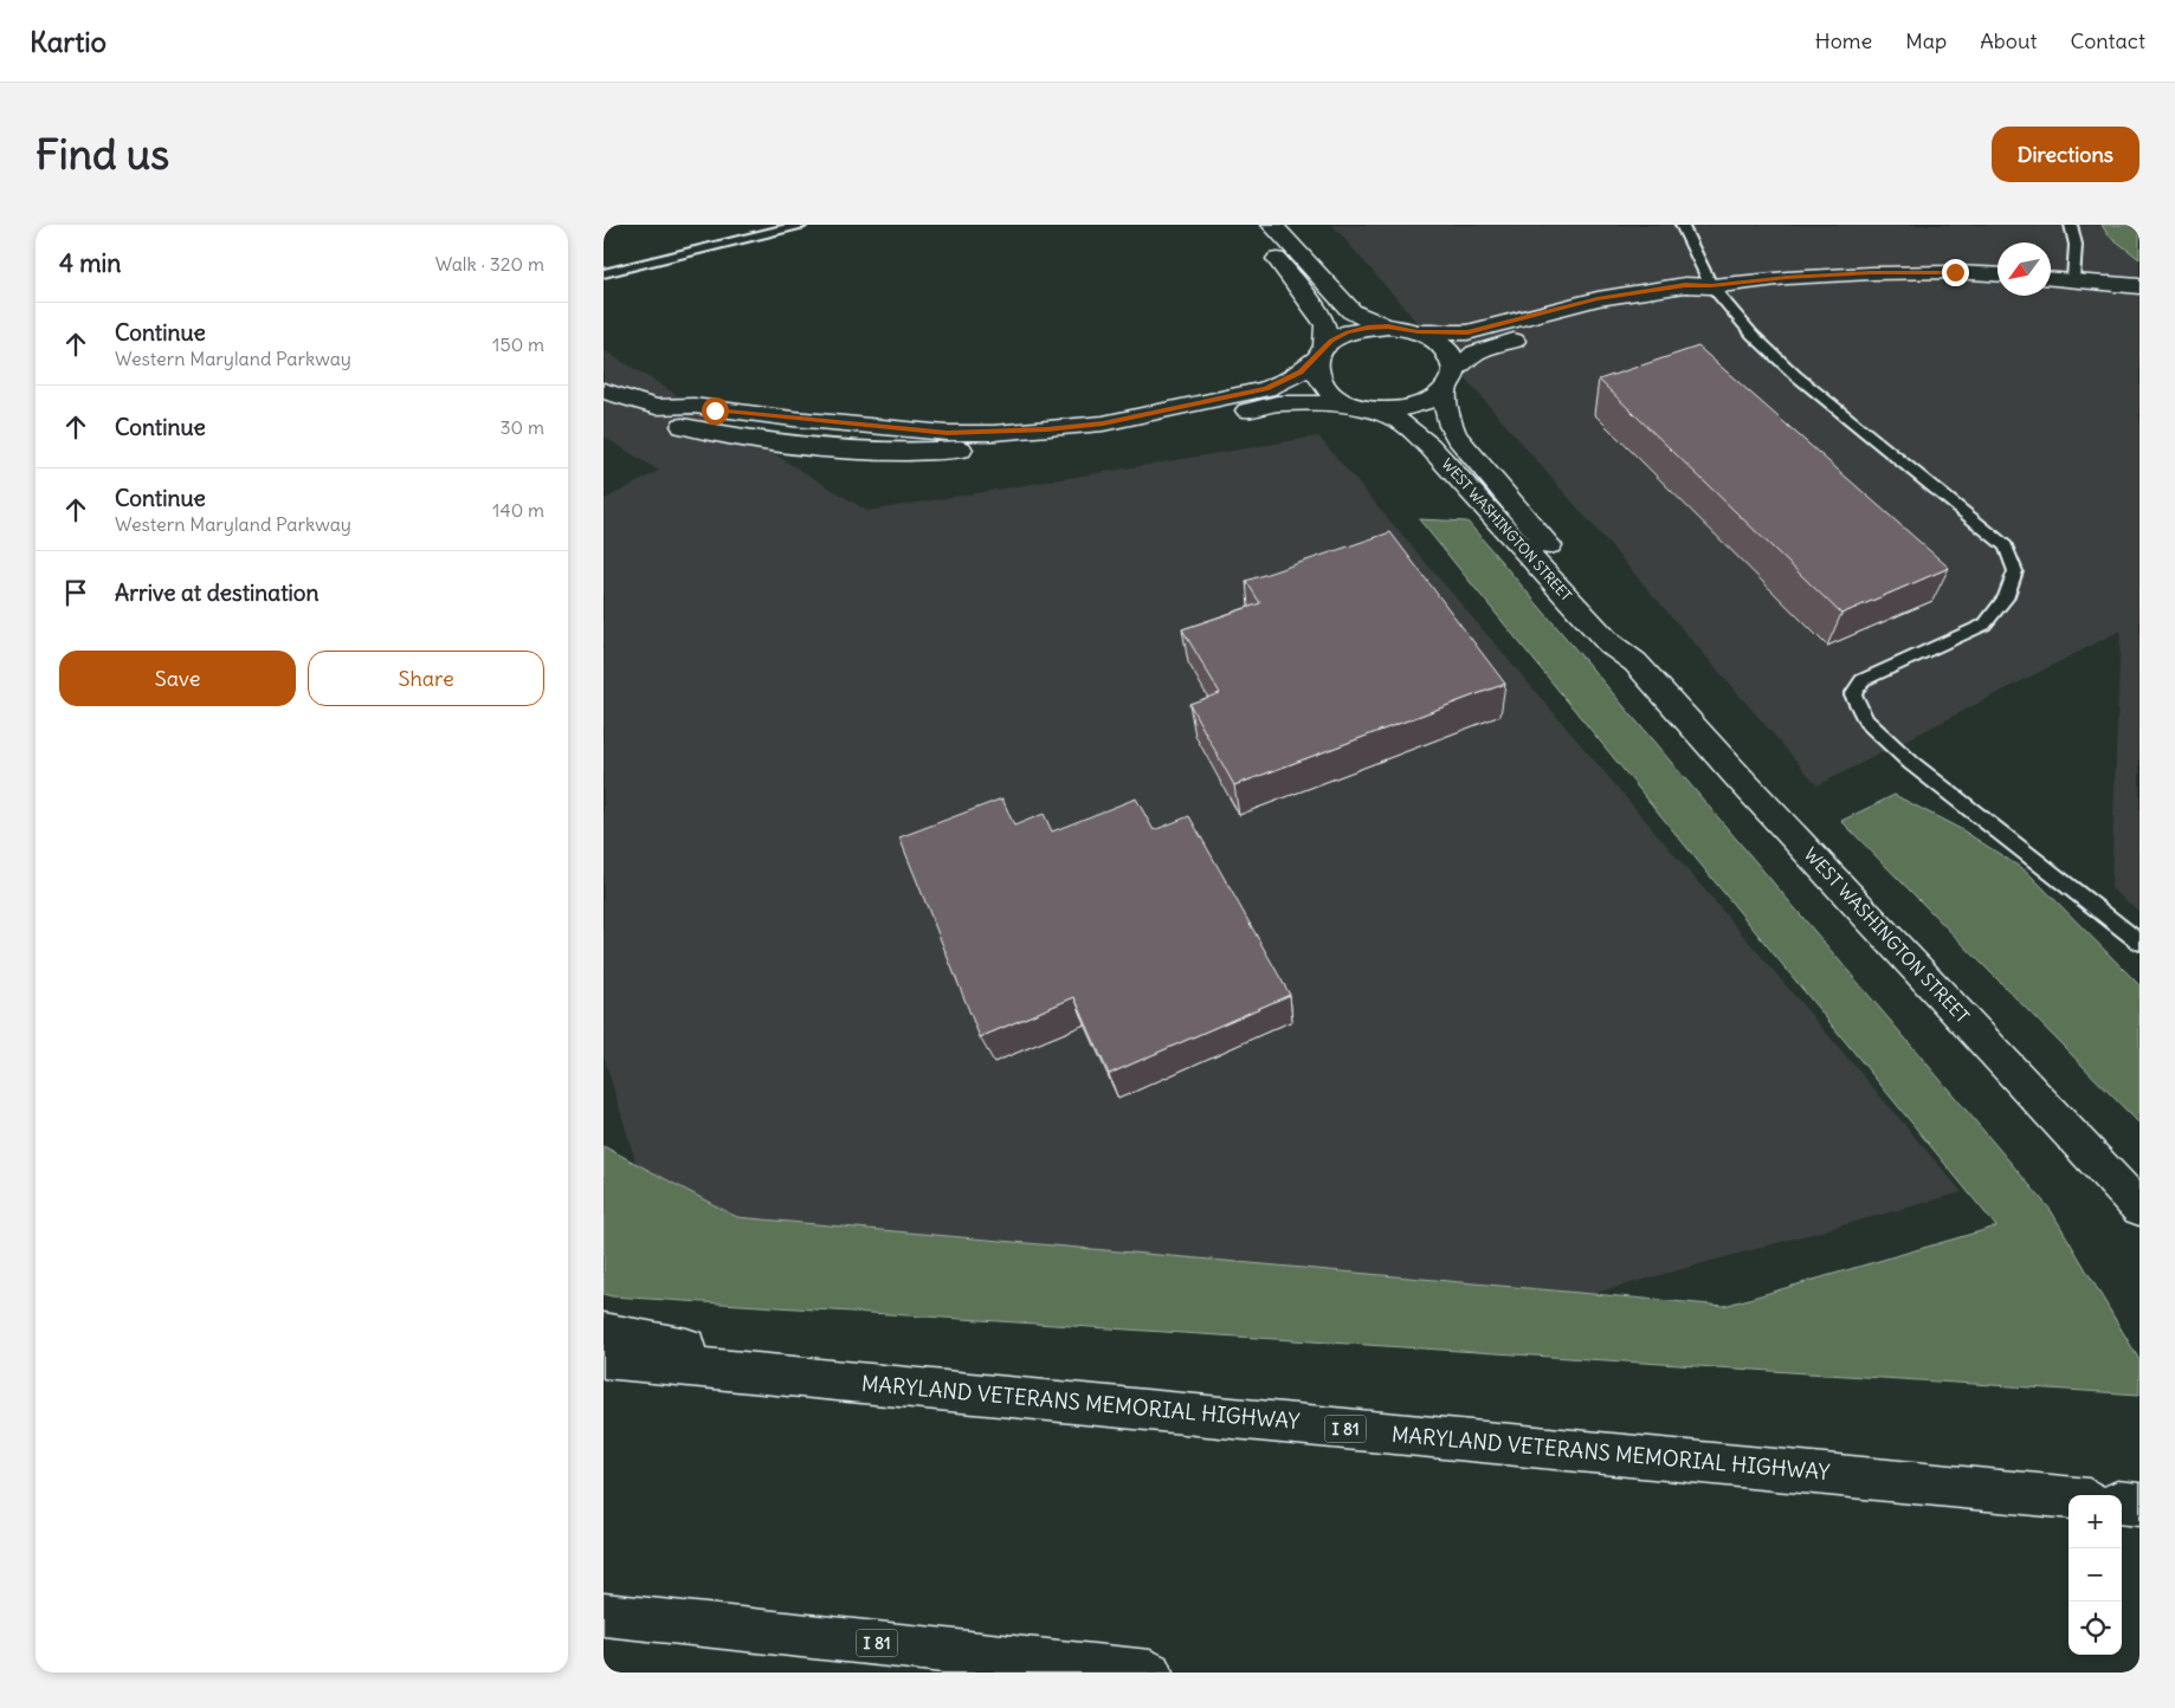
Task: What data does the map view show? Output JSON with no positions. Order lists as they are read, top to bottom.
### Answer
{
  "streets": {
    "main road": ["WEST WASHINGTON STREET", "MARYLAND VETERANS MEMORIAL HIGHWAY", "I 81"]
  },
  "north": "bottom left",
  "page": {
    "header": "Kartio",
    "nav": [
      "Home",
      "Map",
      "About",
      "Contact"
    ],
    "buttons": [
      "Directions",
      ["Save", "Share"]
    ],
    "title": "Find us",
    "heading": ["4 min", "Walk · 320 m"],
    "list": [
      ["Continue", "Western Maryland Parkway", "150 m"],
      ["Continue", "30 m"],
      ["Continue", "Western Maryland Parkway", "140 m"],
      "Arrive at destination"
    ],
    "map_buttons": ["+", "−"]
  }
}
